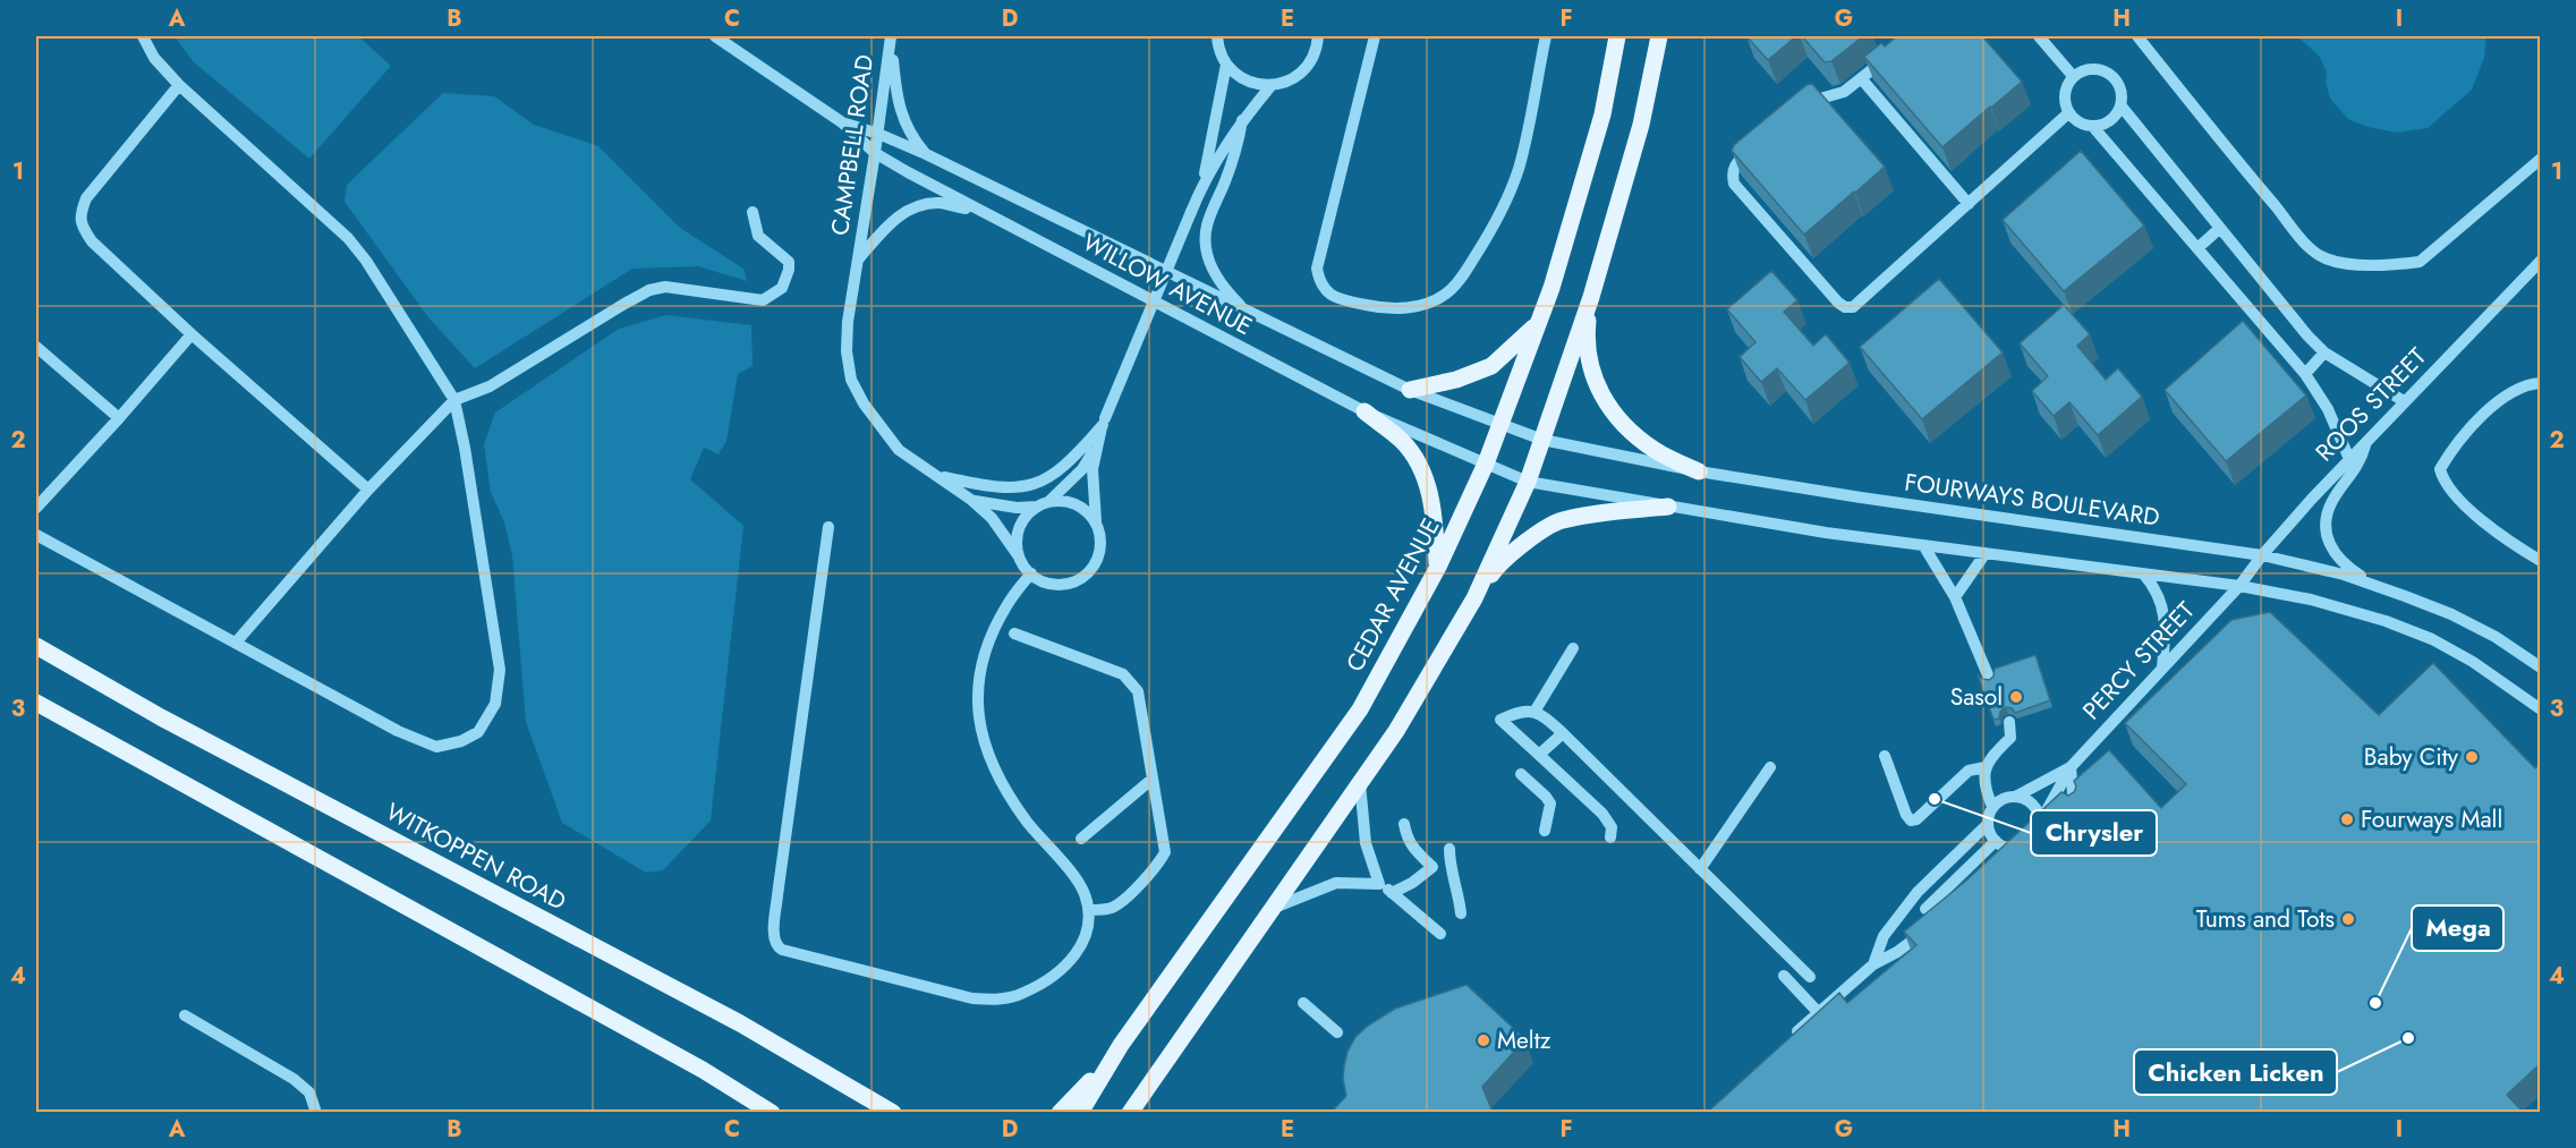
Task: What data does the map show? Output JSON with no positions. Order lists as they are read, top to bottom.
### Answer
{
  "streets": {
    "main road": ["CEDAR AVENUE", "WITKOPPEN ROAD"],
    "street": [
      "CAMPBELL ROAD",
      "WILLOW AVENUE",
      "ROOS STREET",
      "FOURWAYS BOULEVARD",
      "PERCY STREET"
    ]
  },
  "crossings": [
    ["CAMPBELL ROAD", "WILLOW AVENUE"],
    ["WILLOW AVENUE", "FOURWAYS BOULEVARD"],
    ["WILLOW AVENUE", "CEDAR AVENUE"],
    ["ROOS STREET", "FOURWAYS BOULEVARD"],
    ["ROOS STREET", "PERCY STREET"],
    ["FOURWAYS BOULEVARD", "CEDAR AVENUE"]
  ],
  "places": [
    "Sasol",
    "Baby City",
    "Chrysler",
    "Fourways Mall",
    "Tums and Tots",
    "Mega",
    "Chicken Licken",
    "Meltz"
  ],
  "grid": {
    "columns": [
      "A",
      "B",
      "C",
      "D",
      "E",
      "F",
      "G",
      "H",
      "I"
    ],
    "rows": [
      "1",
      "2",
      "3",
      "4"
    ]
  }
}
